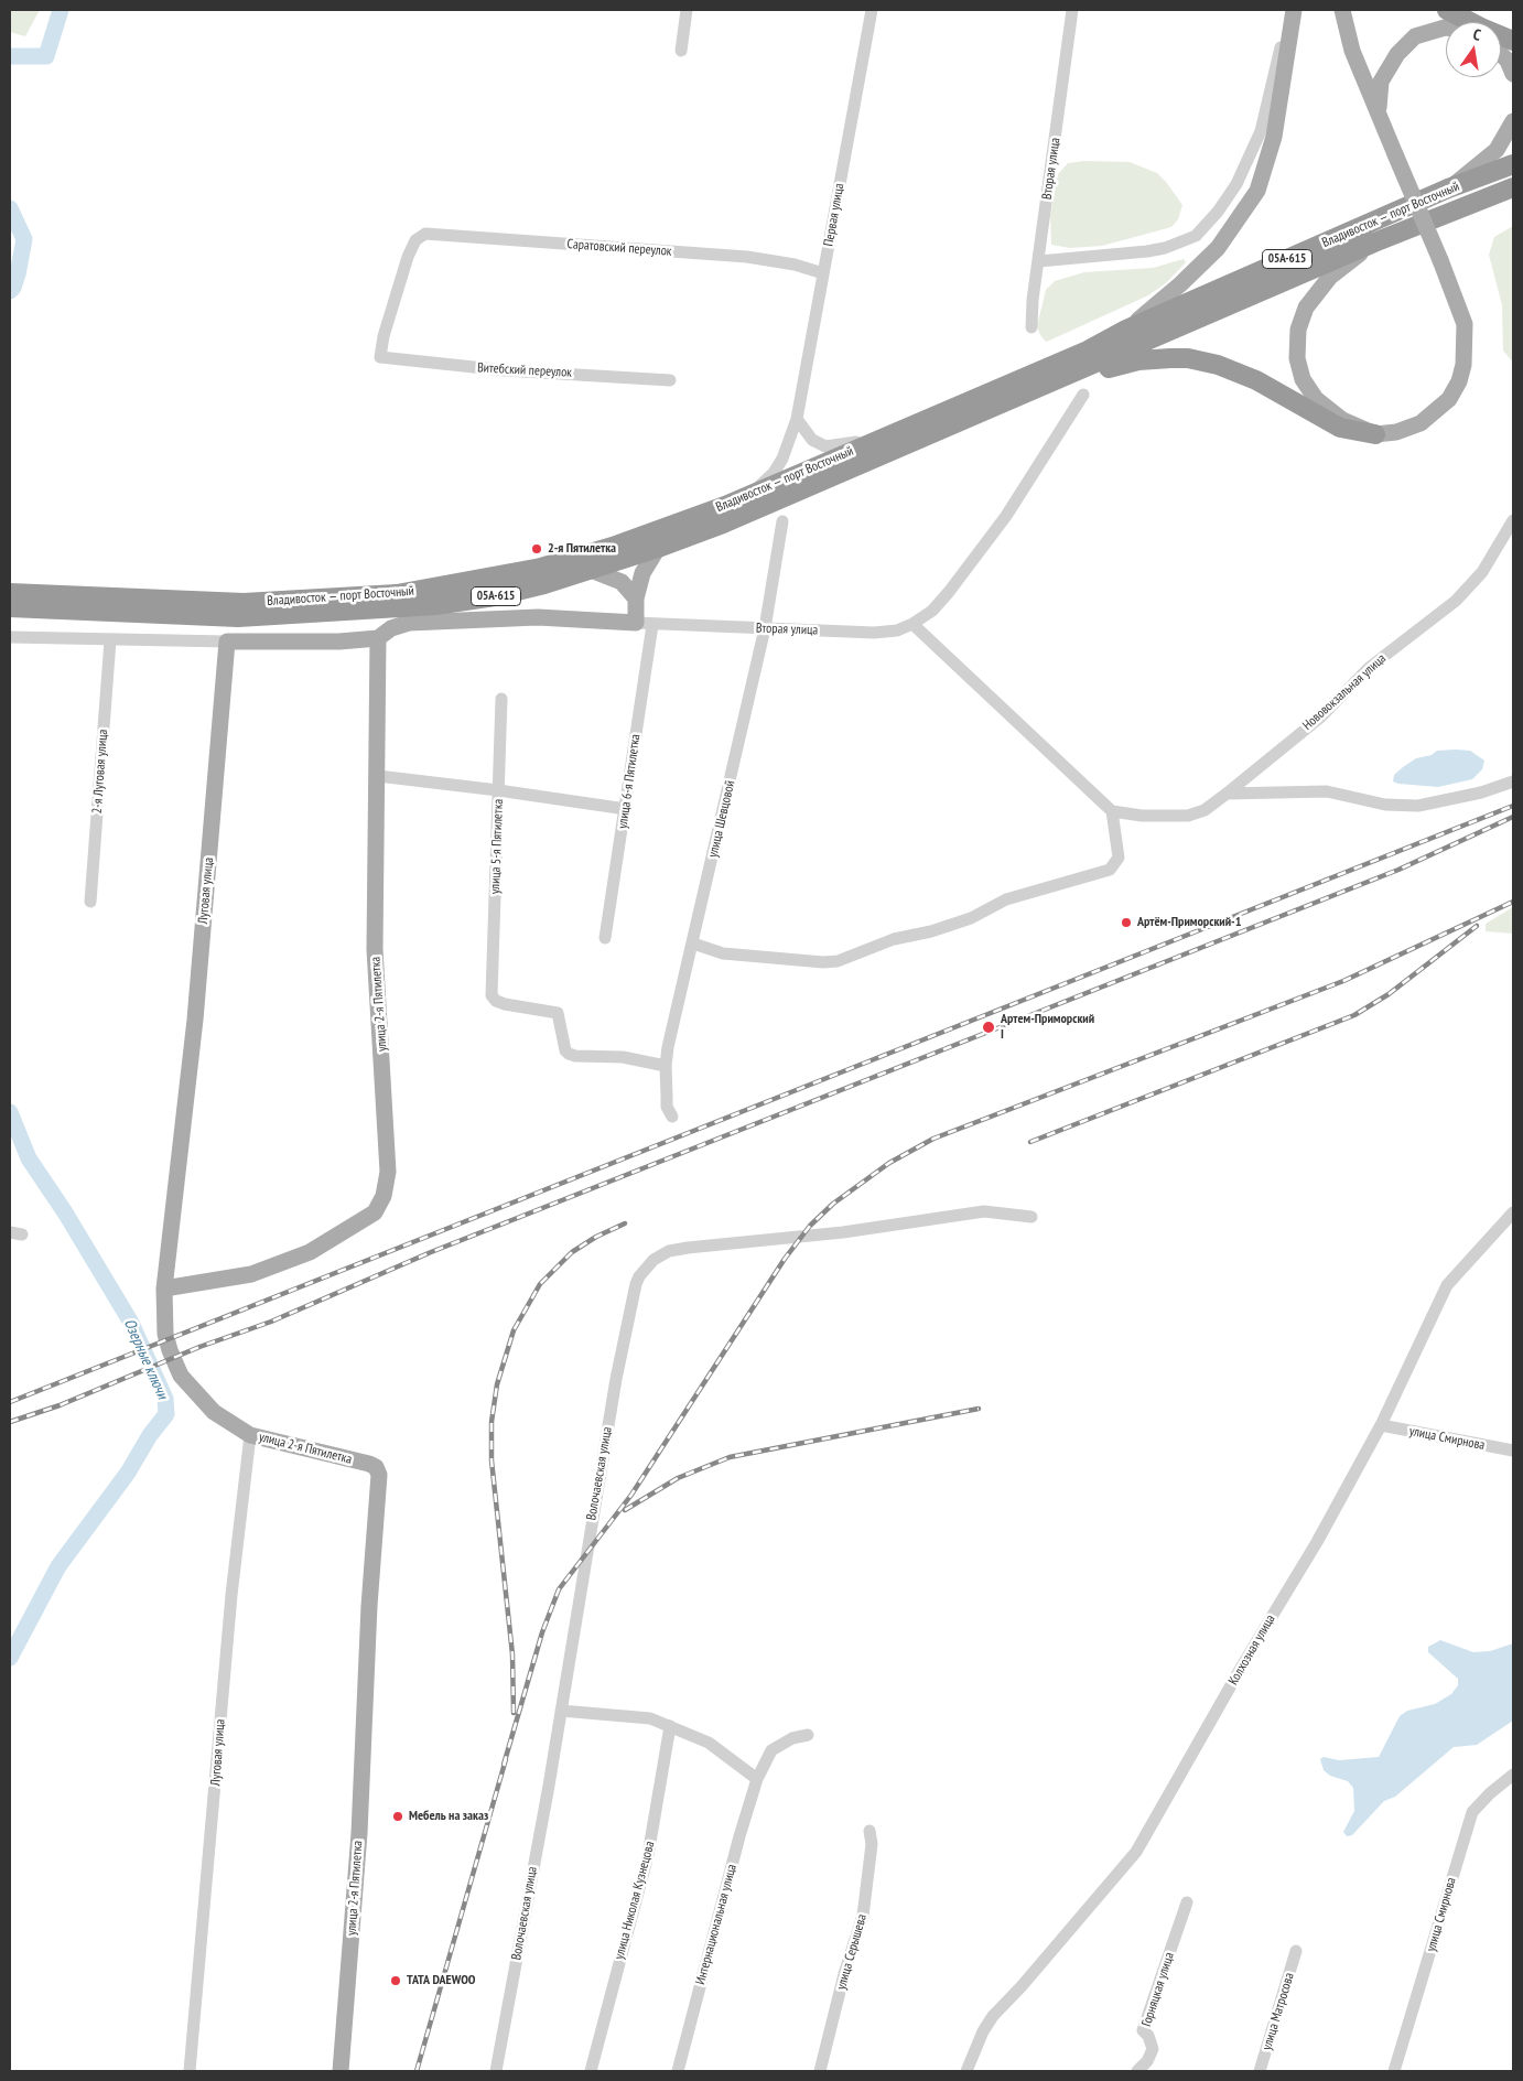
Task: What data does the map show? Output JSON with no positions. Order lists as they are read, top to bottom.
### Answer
{
  "streets": {
    "highway": ["Владивосток — порт Восточный", "05А-615"],
    "main road": ["Вторая улица", "Луговая улица", "улица 2-я Пятилетка"],
    "street": [
      "Первая улица",
      "Саратовский переулок",
      "Витебский переулок",
      "Нововокзальная улица",
      "2-я Луговая улица",
      "улица 6-я Пятилетка",
      "улица Шевцовой",
      "улица 5-я Пятилетка",
      "улица Смирнова",
      "Волочаевская улица",
      "Колхозная улица",
      "улица Николая Кузнецова",
      "Интернациональная улица",
      "улица Серышева",
      "Горняцкая улица",
      "улица Матросова"
    ]
  },
  "crossings": [
    ["Вторая улица", "улица 6-я Пятилетка"],
    ["Вторая улица", "улица Шевцовой"],
    ["Вторая улица", "улица 2-я Пятилетка"],
    ["Первая улица", "Владивосток — порт Восточный"],
    ["Первая улица", "Саратовский переулок"],
    ["Саратовский переулок", "Витебский переулок"],
    ["улица Шевцовой", "улица 5-я Пятилетка"],
    ["Луговая улица", "улица 2-я Пятилетка"],
    ["улица Смирнова", "Колхозная улица"]
  ],
  "water": ["Озерные ключи"],
  "places": [
    "2-я Пятилетка",
    "Артём-Приморский-1",
    "Артем-Приморский I",
    "Мебель на заказ",
    "TATA DAEWOO"
  ],
  "north": "top"
}
